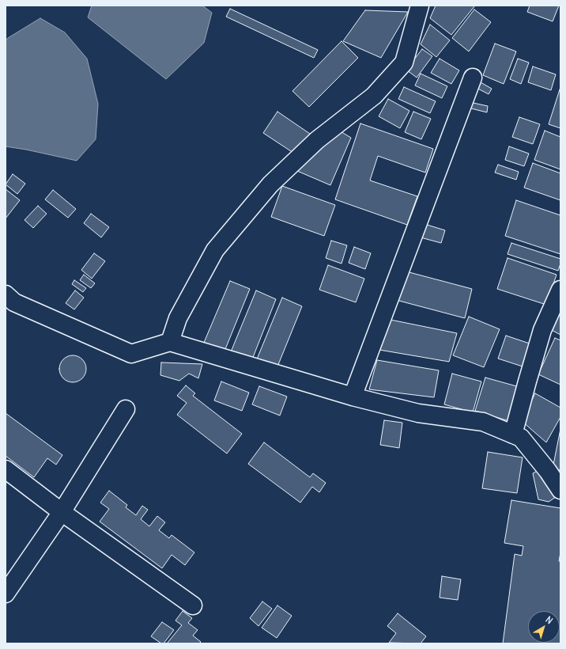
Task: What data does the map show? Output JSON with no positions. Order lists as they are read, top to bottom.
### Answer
{
  "north": "top right"
}
